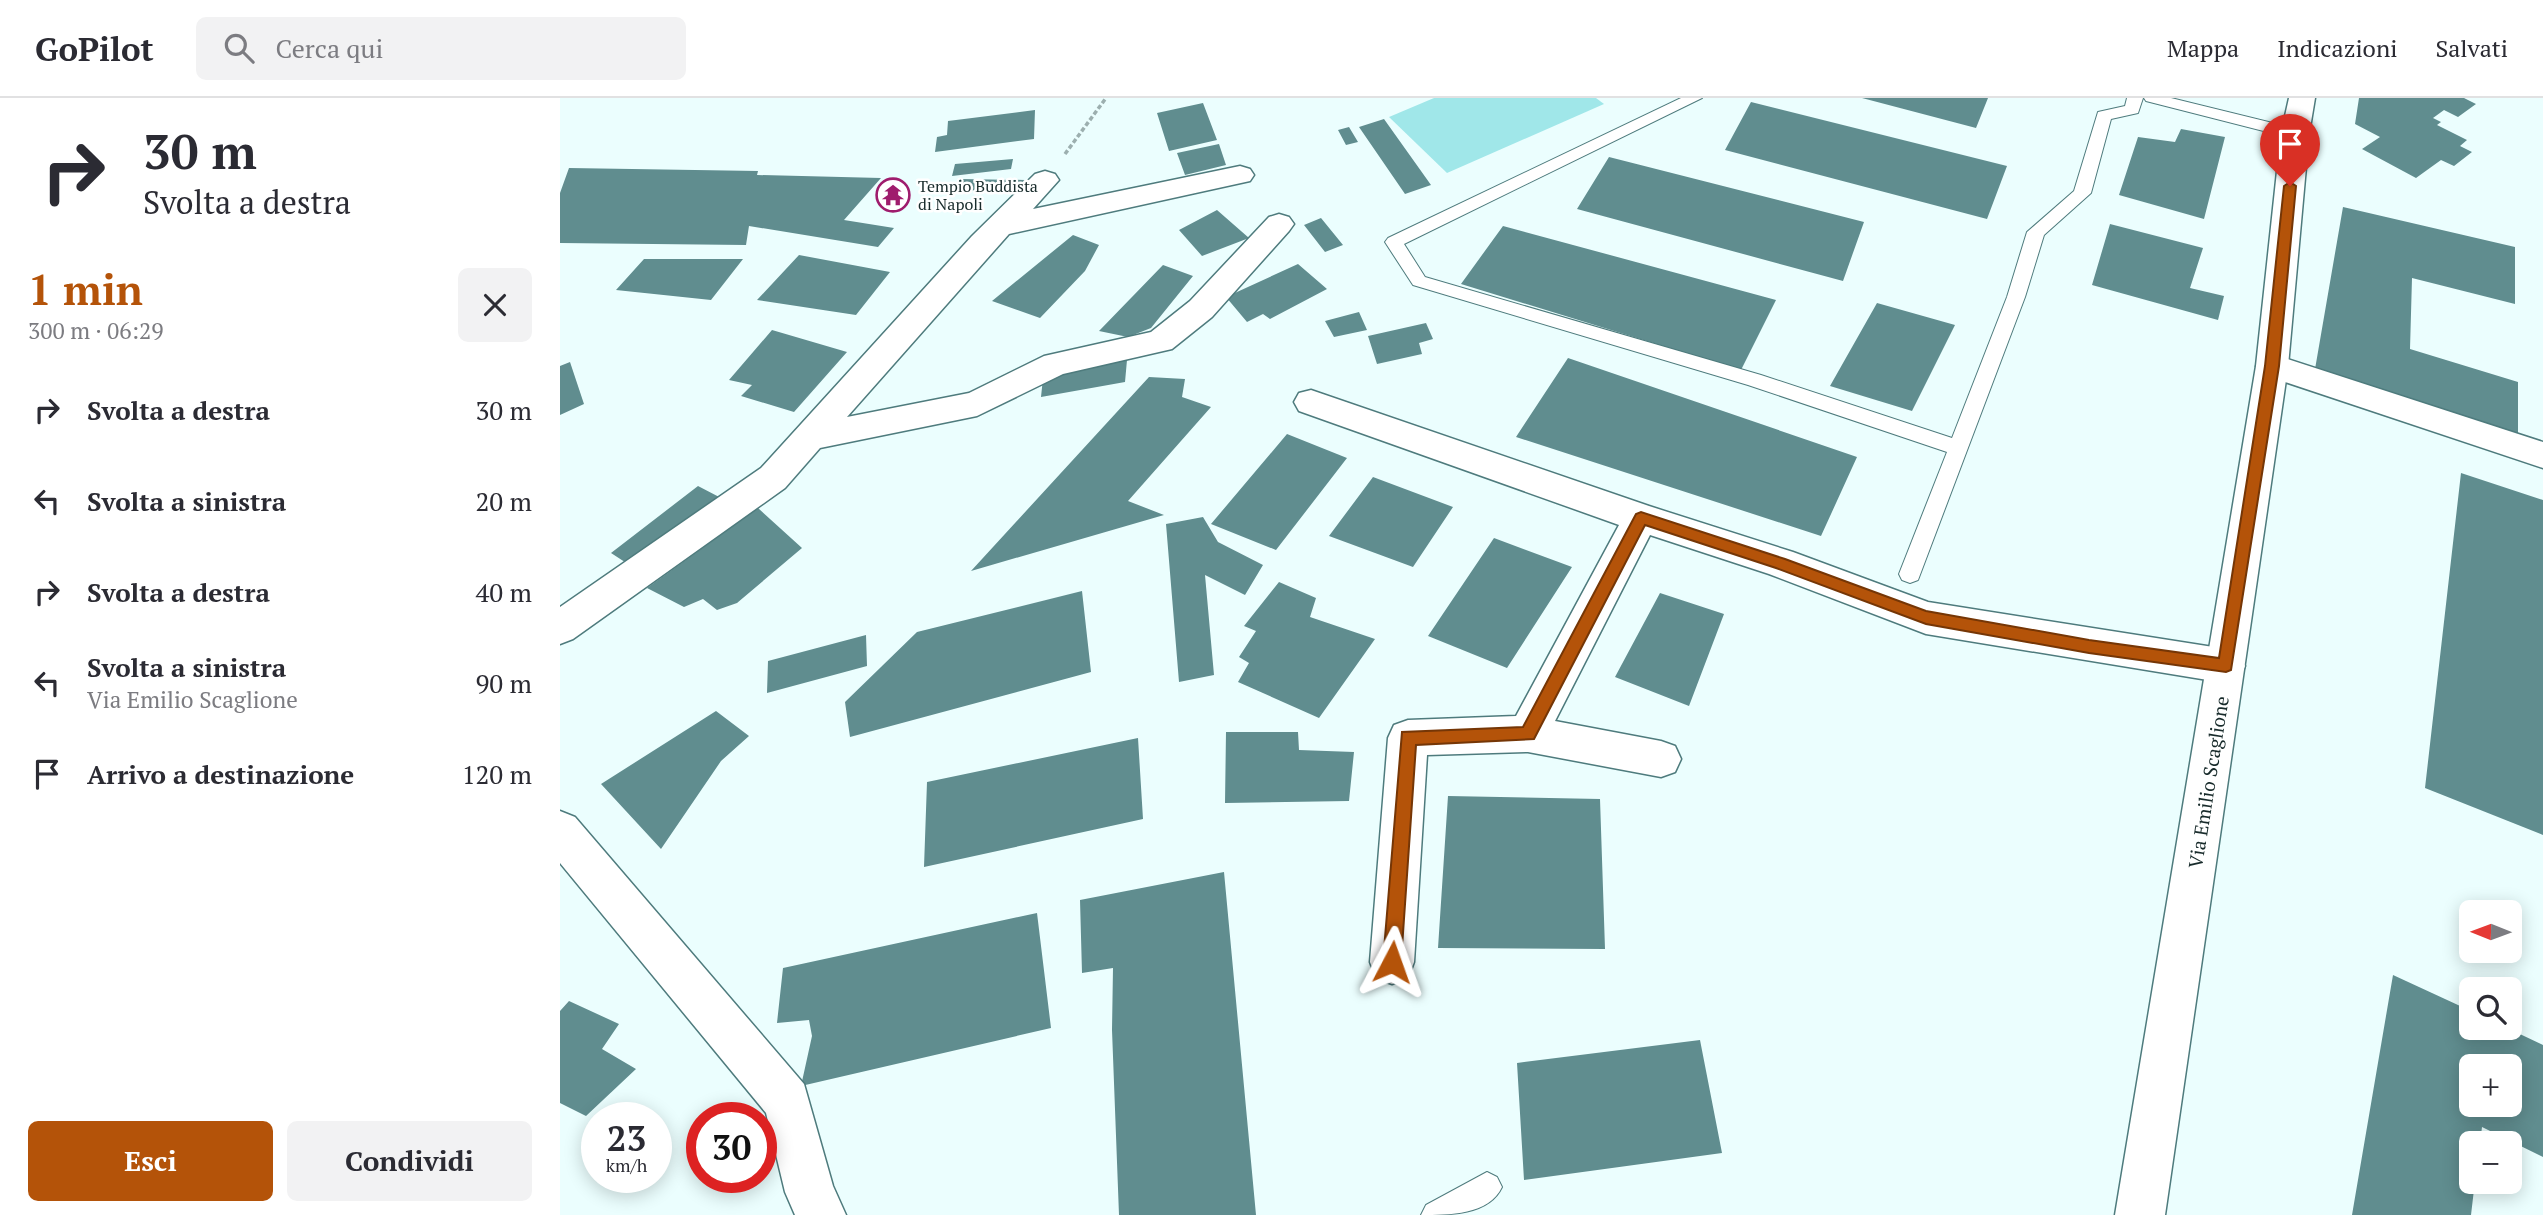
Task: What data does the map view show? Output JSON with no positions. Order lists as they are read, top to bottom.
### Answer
{
  "streets": {
    "street": ["Via Emilio Scaglione"]
  },
  "places": {
    "temple": ["Tempio Buddista di Napoli"]
  },
  "north": "left",
  "page": {
    "header": "GoPilot",
    "search": "Cerca qui",
    "nav": ["Mappa", "Indicazioni", "Salvati"],
    "turn": ["30 m", "Svolta a destra"],
    "heading": ["1 min", "300 m · 06:29"],
    "list": [
      {
        "name": "Svolta a destra",
        "value": "30 m"
      },
      {
        "name": "Svolta a sinistra",
        "value": "20 m"
      },
      {
        "name": "Svolta a destra",
        "value": "40 m"
      },
      {
        "name": "Svolta a sinistra",
        "note": "Via Emilio Scaglione",
        "value": "90 m"
      },
      {
        "name": "Arrivo a destinazione",
        "value": "120 m"
      }
    ],
    "map_buttons": ["+", "−"],
    "speed": "23 km/h",
    "limit": "30",
    "buttons": ["Esci", "Condividi"]
  }
}
